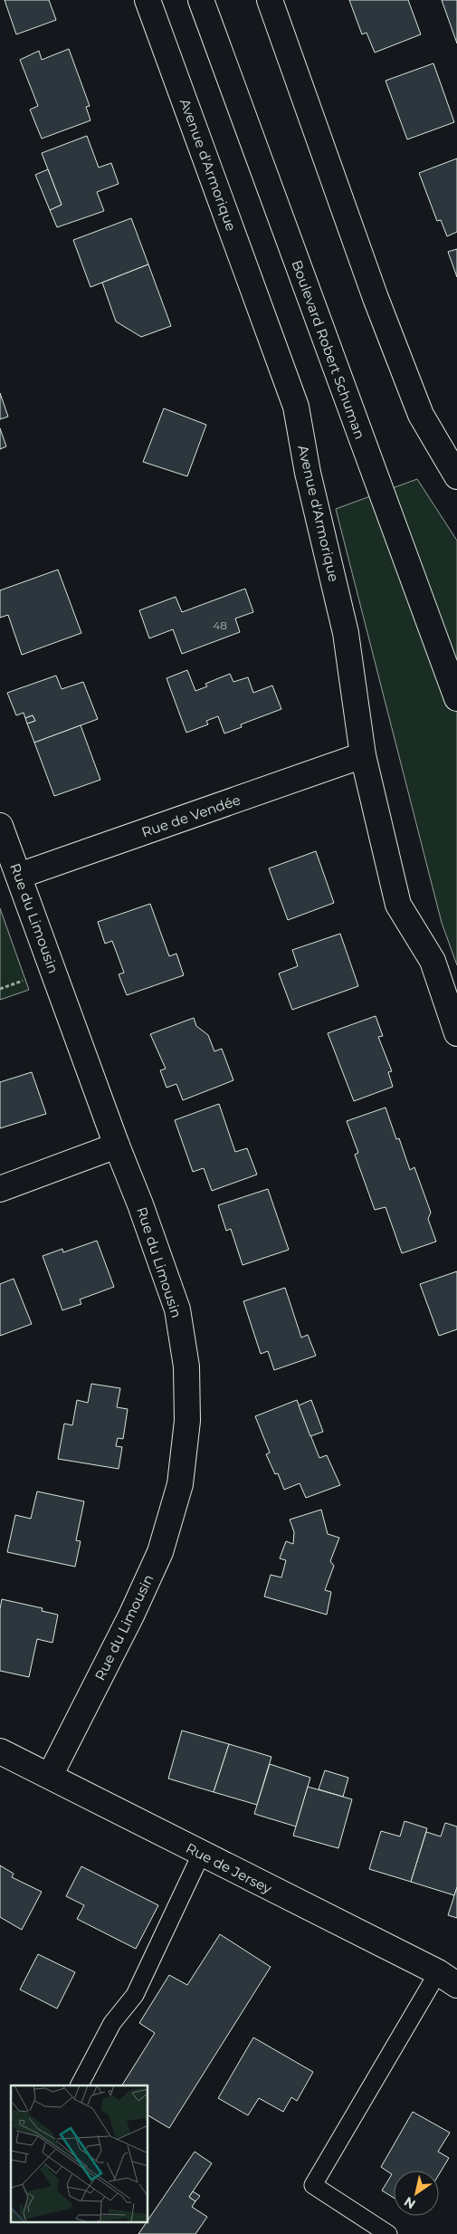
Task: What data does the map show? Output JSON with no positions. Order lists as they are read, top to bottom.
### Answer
{
  "streets": {
    "street": [
      "Avenue d'Armorique",
      "Boulevard Robert Schuman",
      "Rue de Vendée",
      "Rue du Limousin",
      "Rue de Jersey"
    ]
  },
  "crossings": [
    ["Avenue d'Armorique", "Rue de Vendée"],
    ["Rue de Vendée", "Rue du Limousin"],
    ["Rue du Limousin", "Rue de Jersey"]
  ],
  "house_numbers": ["48"],
  "north": "bottom left"
}
